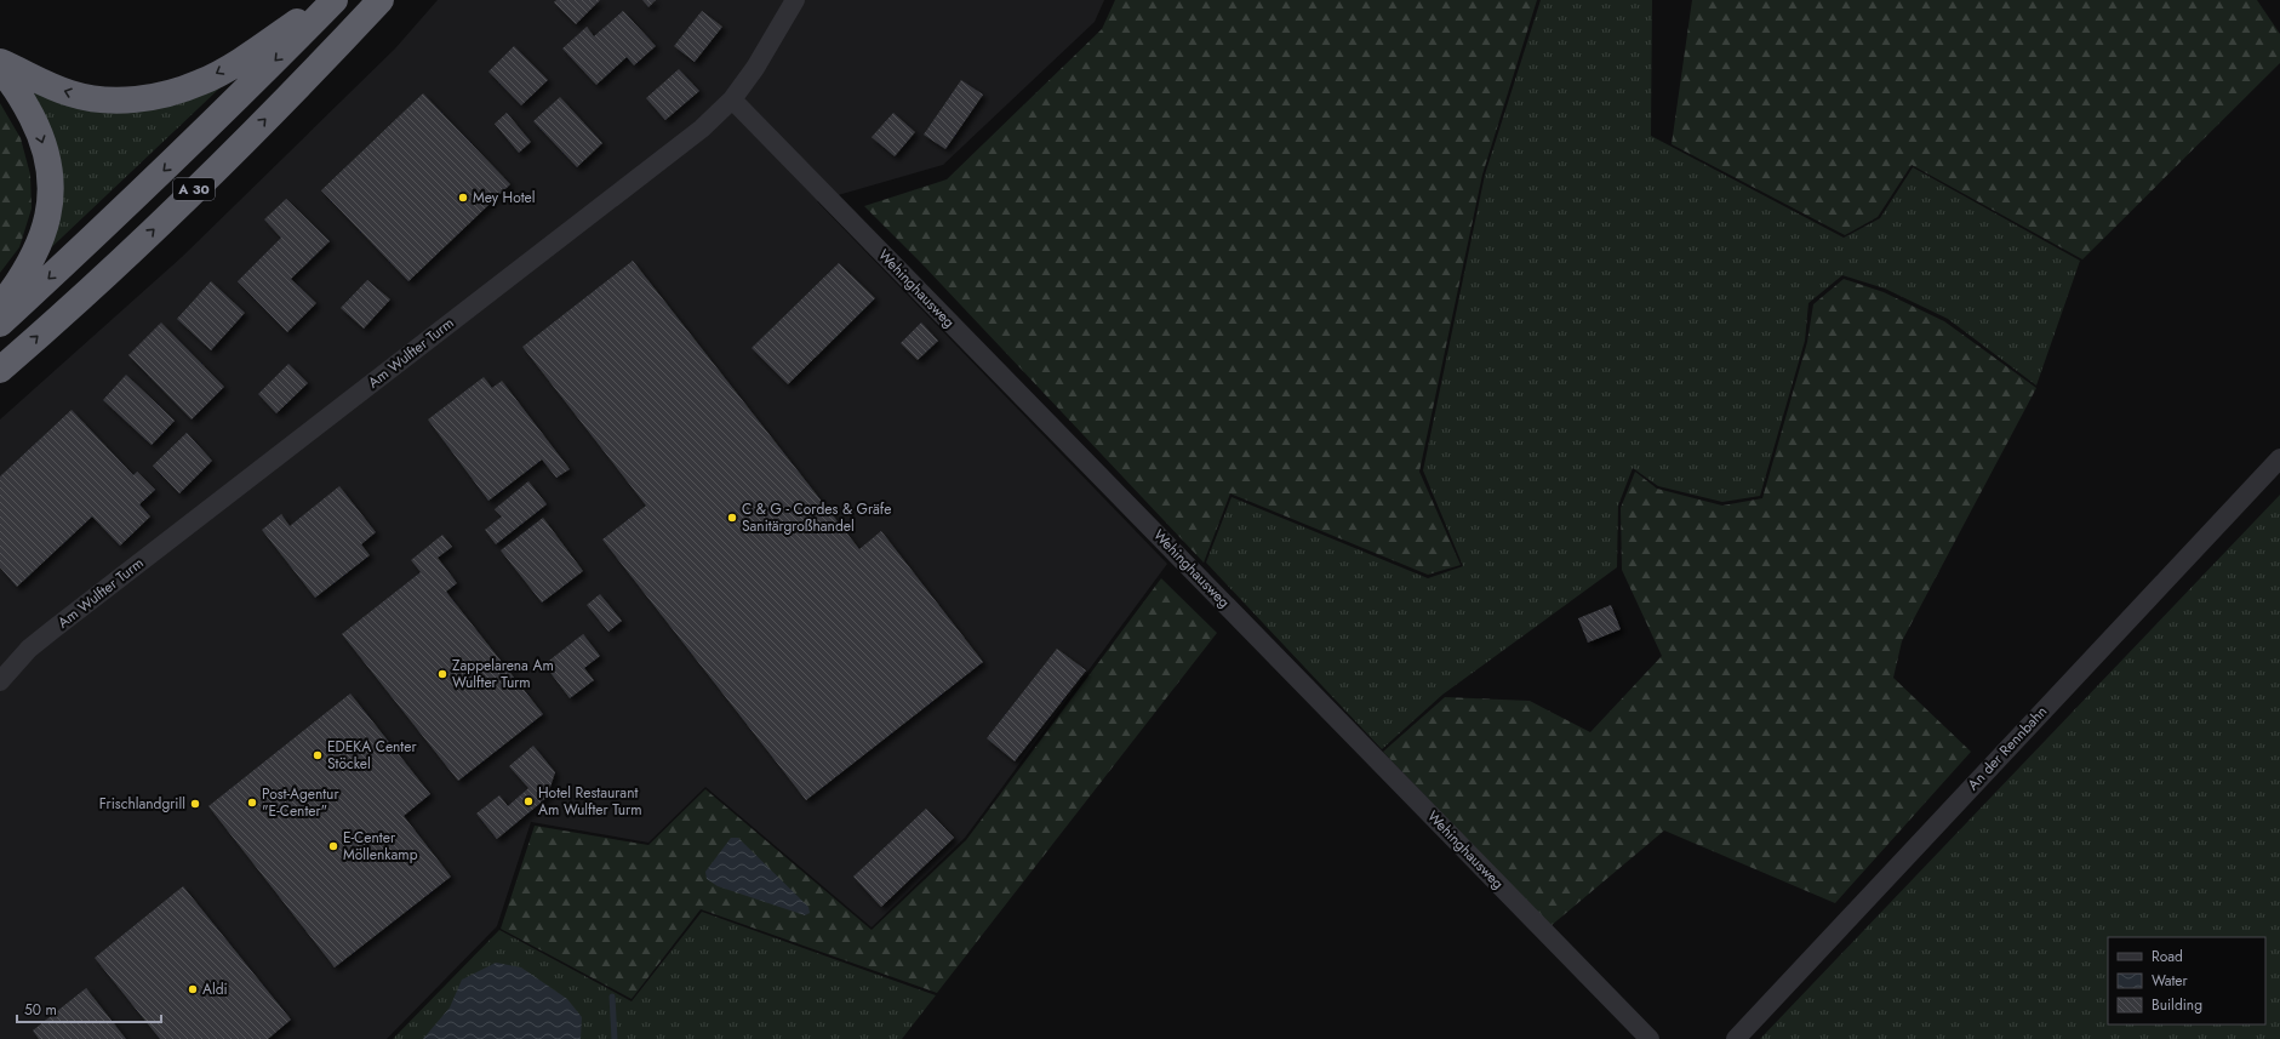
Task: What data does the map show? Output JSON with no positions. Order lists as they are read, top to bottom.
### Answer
{
  "streets": {
    "highway": ["A 30"],
    "street": ["Wehinghausweg", "Am Wulfter Turm", "An der Rennbahn"]
  },
  "crossings": [
    ["Wehinghausweg", "Am Wulfter Turm"]
  ],
  "places": [
    "Mey Hotel",
    "C & G - Cordes & Gräfe Sanitärgroßhandel",
    "Zappelarena Am Wulfter Turm",
    "EDEKA Center Stöckel",
    "Hotel Restaurant Am Wulfter Turm",
    "Post-Agentur \"E-Center\"",
    "Frischlandgrill",
    "E-Center Möllenkamp",
    "Aldi"
  ],
  "legend": ["Road", "Water", "Building"],
  "scale_bar": "50 m"
}
